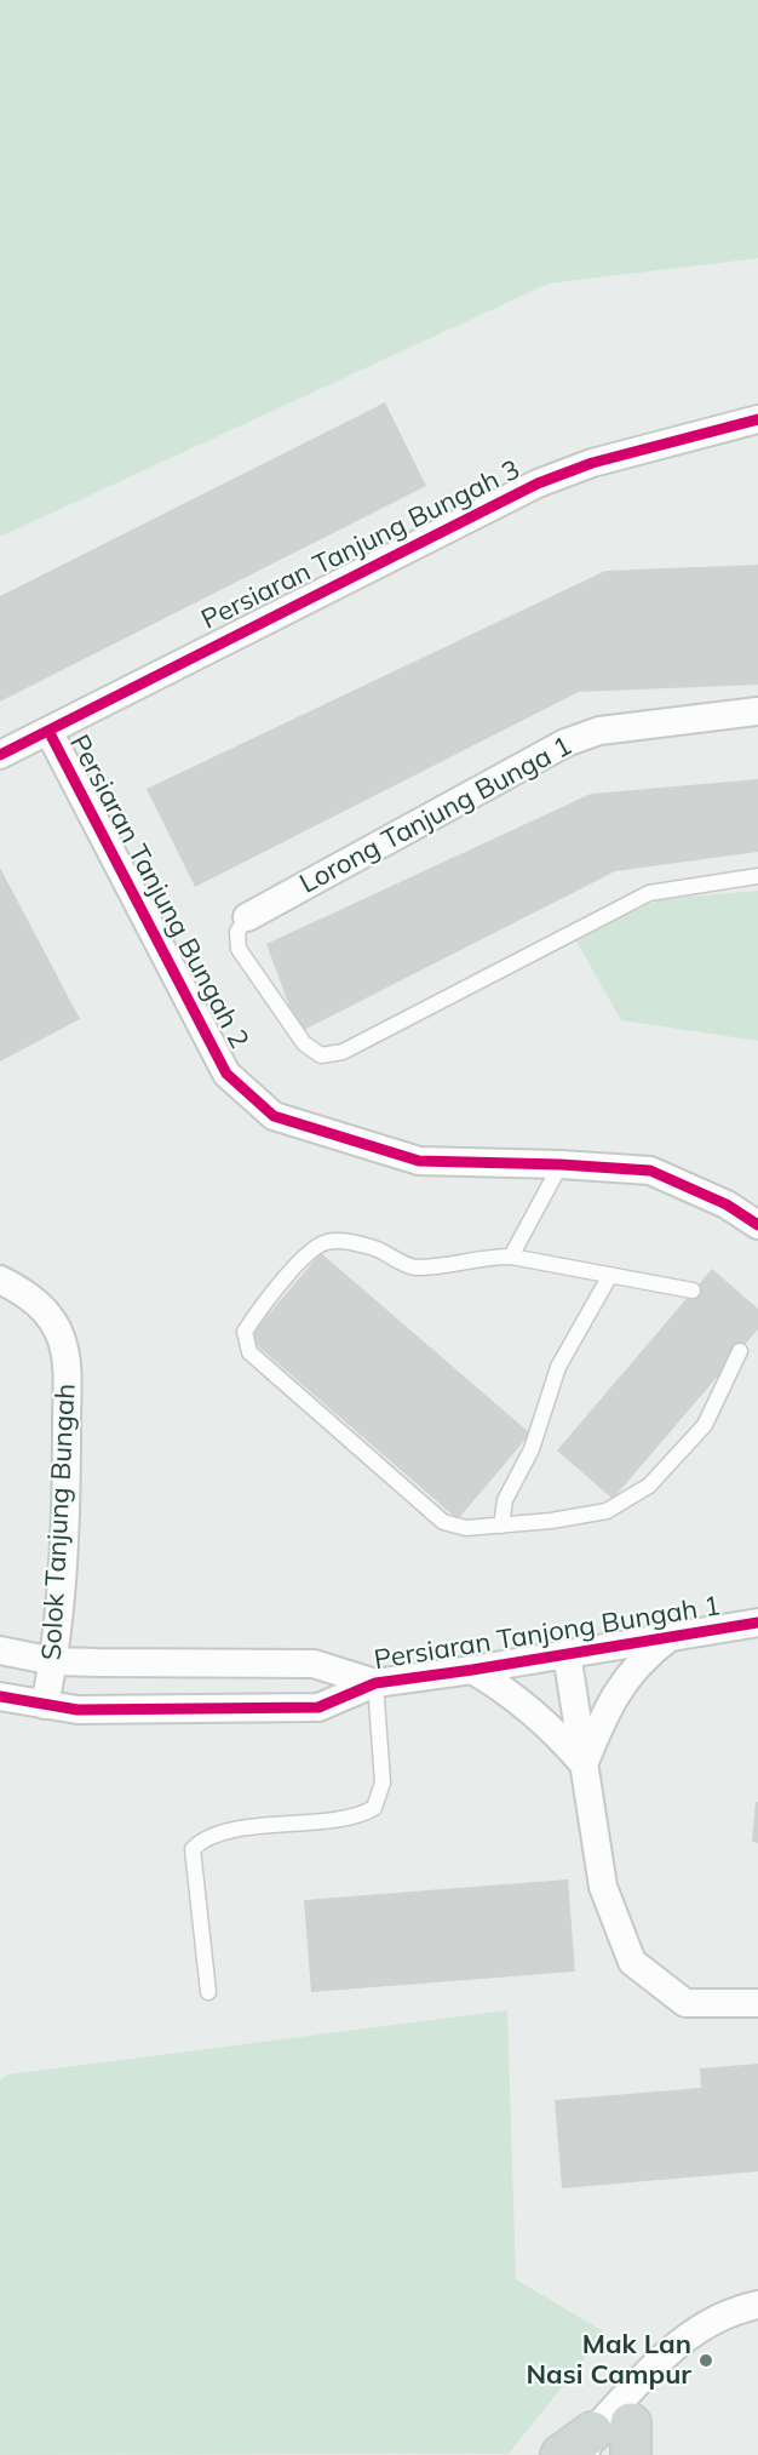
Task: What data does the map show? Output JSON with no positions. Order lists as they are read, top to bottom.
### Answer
{
  "streets": {
    "street": [
      "Persiaran Tanjung Bungah 3",
      "Lorong Tanjung Bunga 1",
      "Persiaran Tanjung Bungah 2",
      "Solok Tanjung Bungah",
      "Persiaran Tanjong Bungah 1"
    ]
  },
  "crossings": [
    ["Persiaran Tanjung Bungah 3", "Persiaran Tanjung Bungah 2"],
    ["Solok Tanjung Bungah", "Persiaran Tanjong Bungah 1"]
  ],
  "places": ["Mak Lan Nasi Campur"]
}
